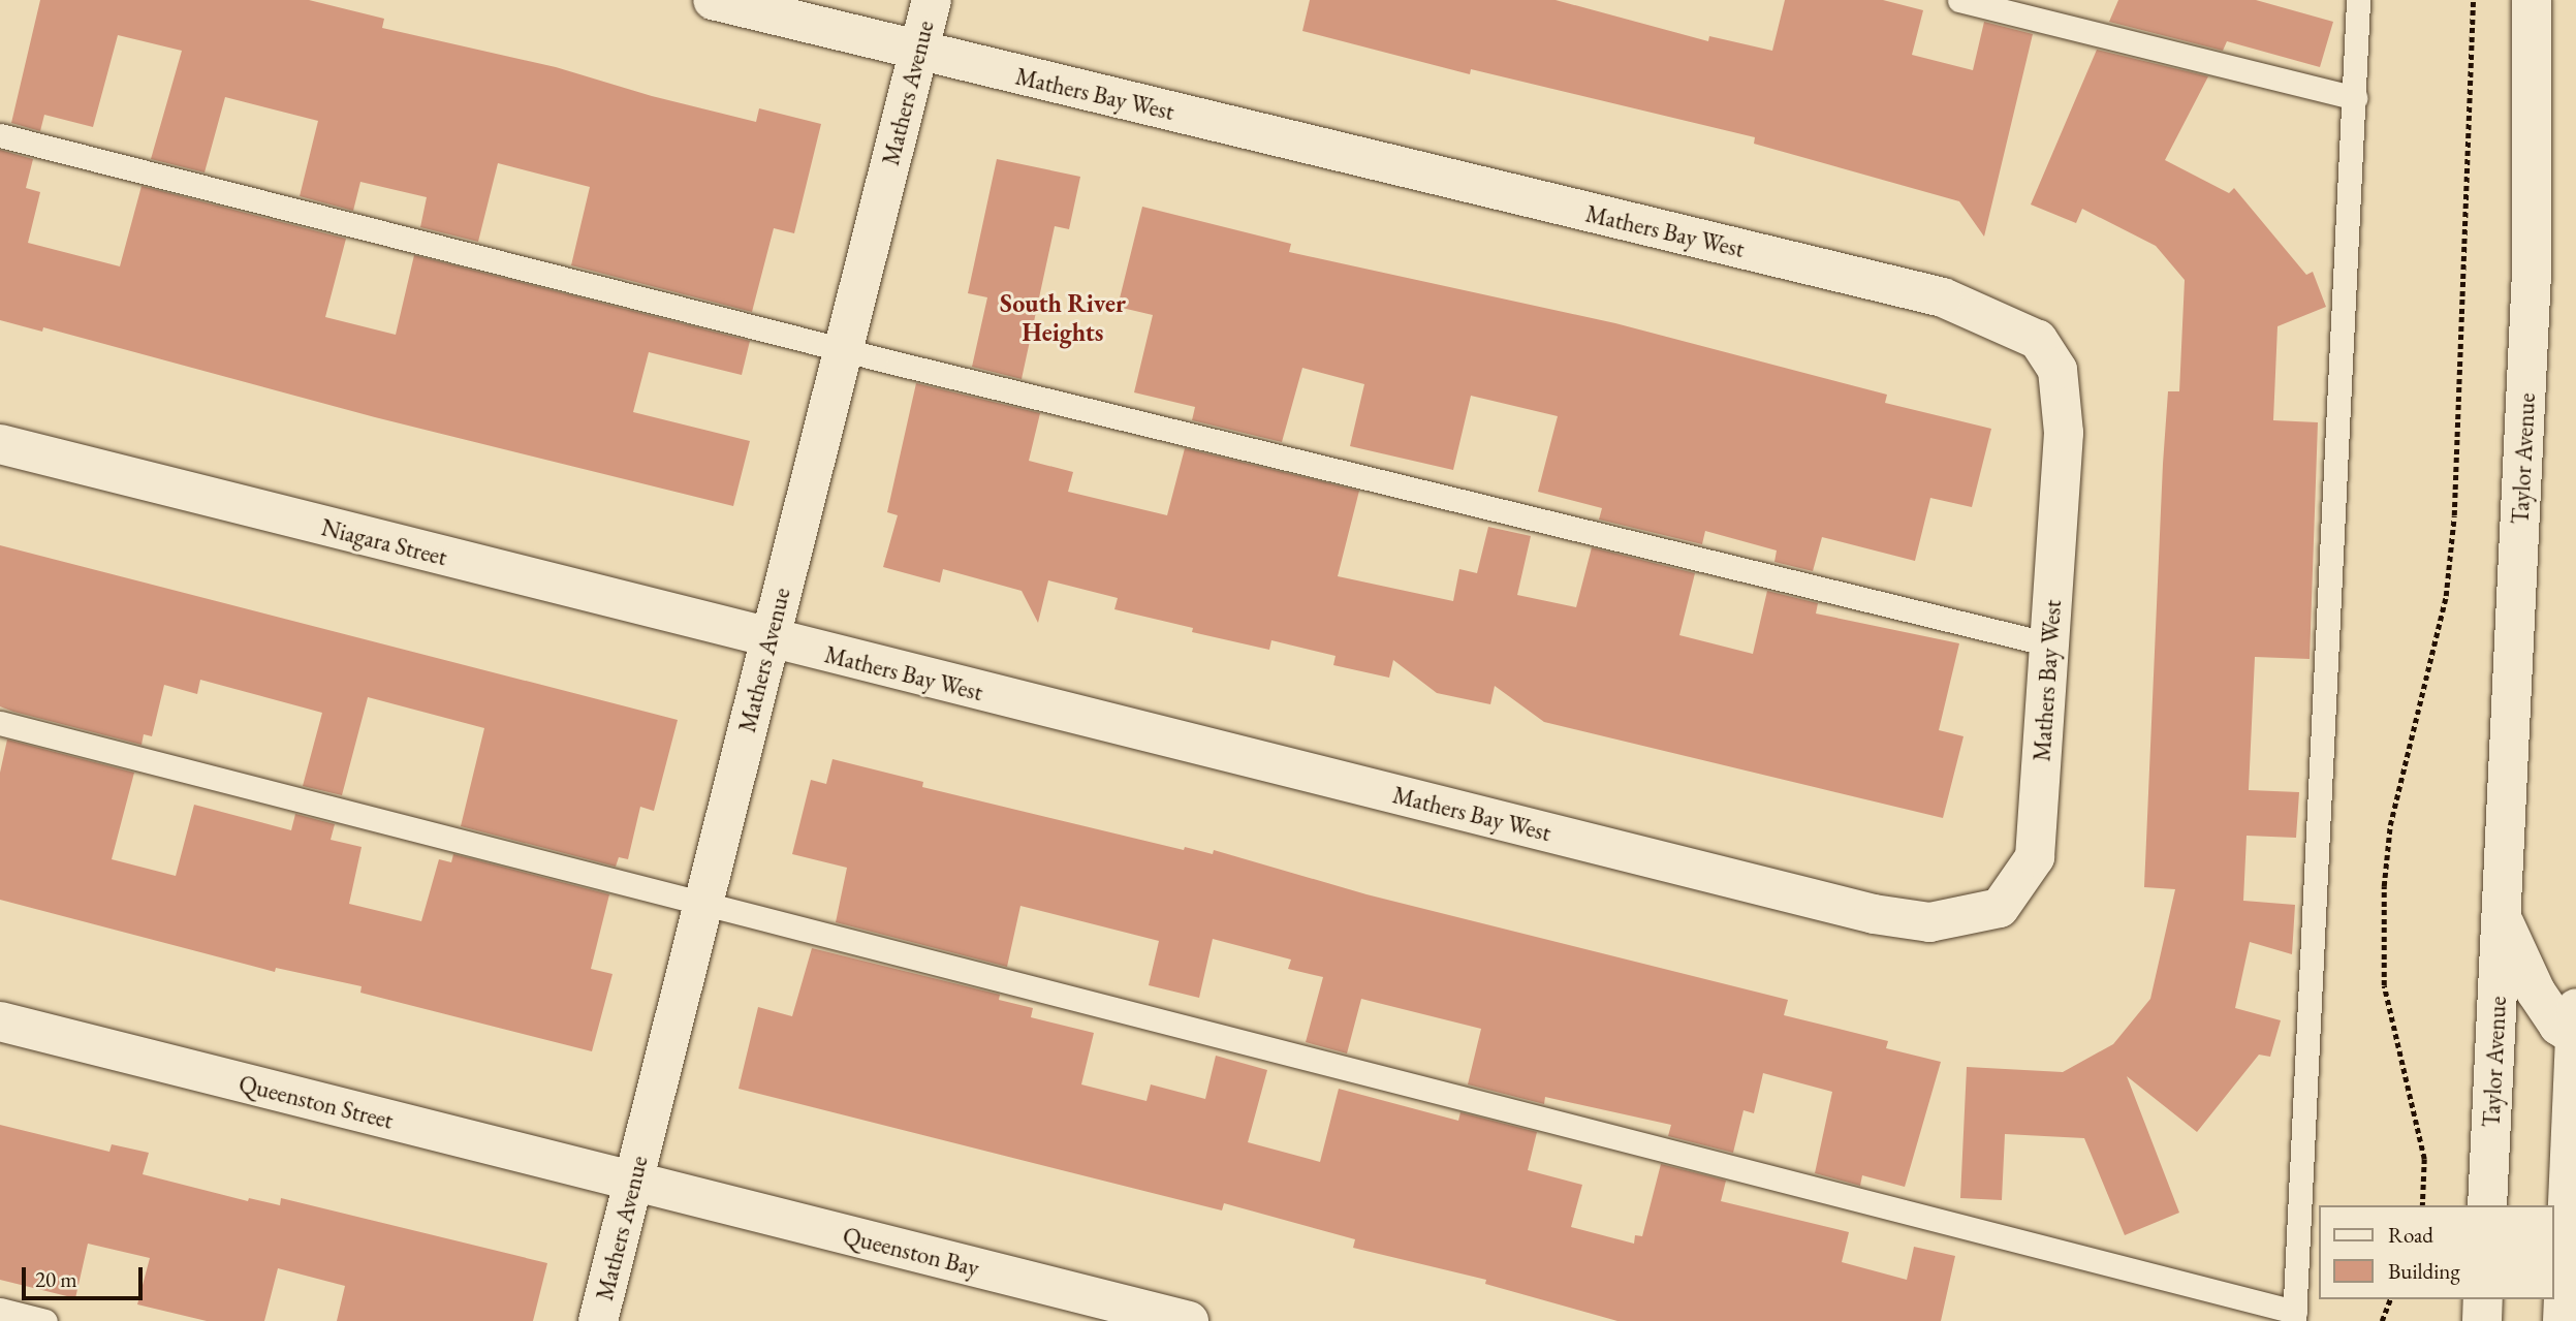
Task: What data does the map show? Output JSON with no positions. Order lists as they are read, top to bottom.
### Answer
{
  "streets": {
    "street": [
      "Mathers Avenue",
      "Mathers Bay West",
      "Taylor Avenue",
      "Niagara Street",
      "Queenston Street",
      "Queenston Bay"
    ]
  },
  "crossings": [
    ["Mathers Avenue", "Mathers Bay West"],
    ["Mathers Avenue", "Niagara Street"],
    ["Mathers Avenue", "Queenston Street"],
    ["Mathers Avenue", "Queenston Bay"],
    ["Mathers Bay West", "Niagara Street"],
    ["Queenston Street", "Queenston Bay"]
  ],
  "districts": ["South River Heights"],
  "legend": ["Road", "Building"],
  "scale_bar": "20 m"
}
